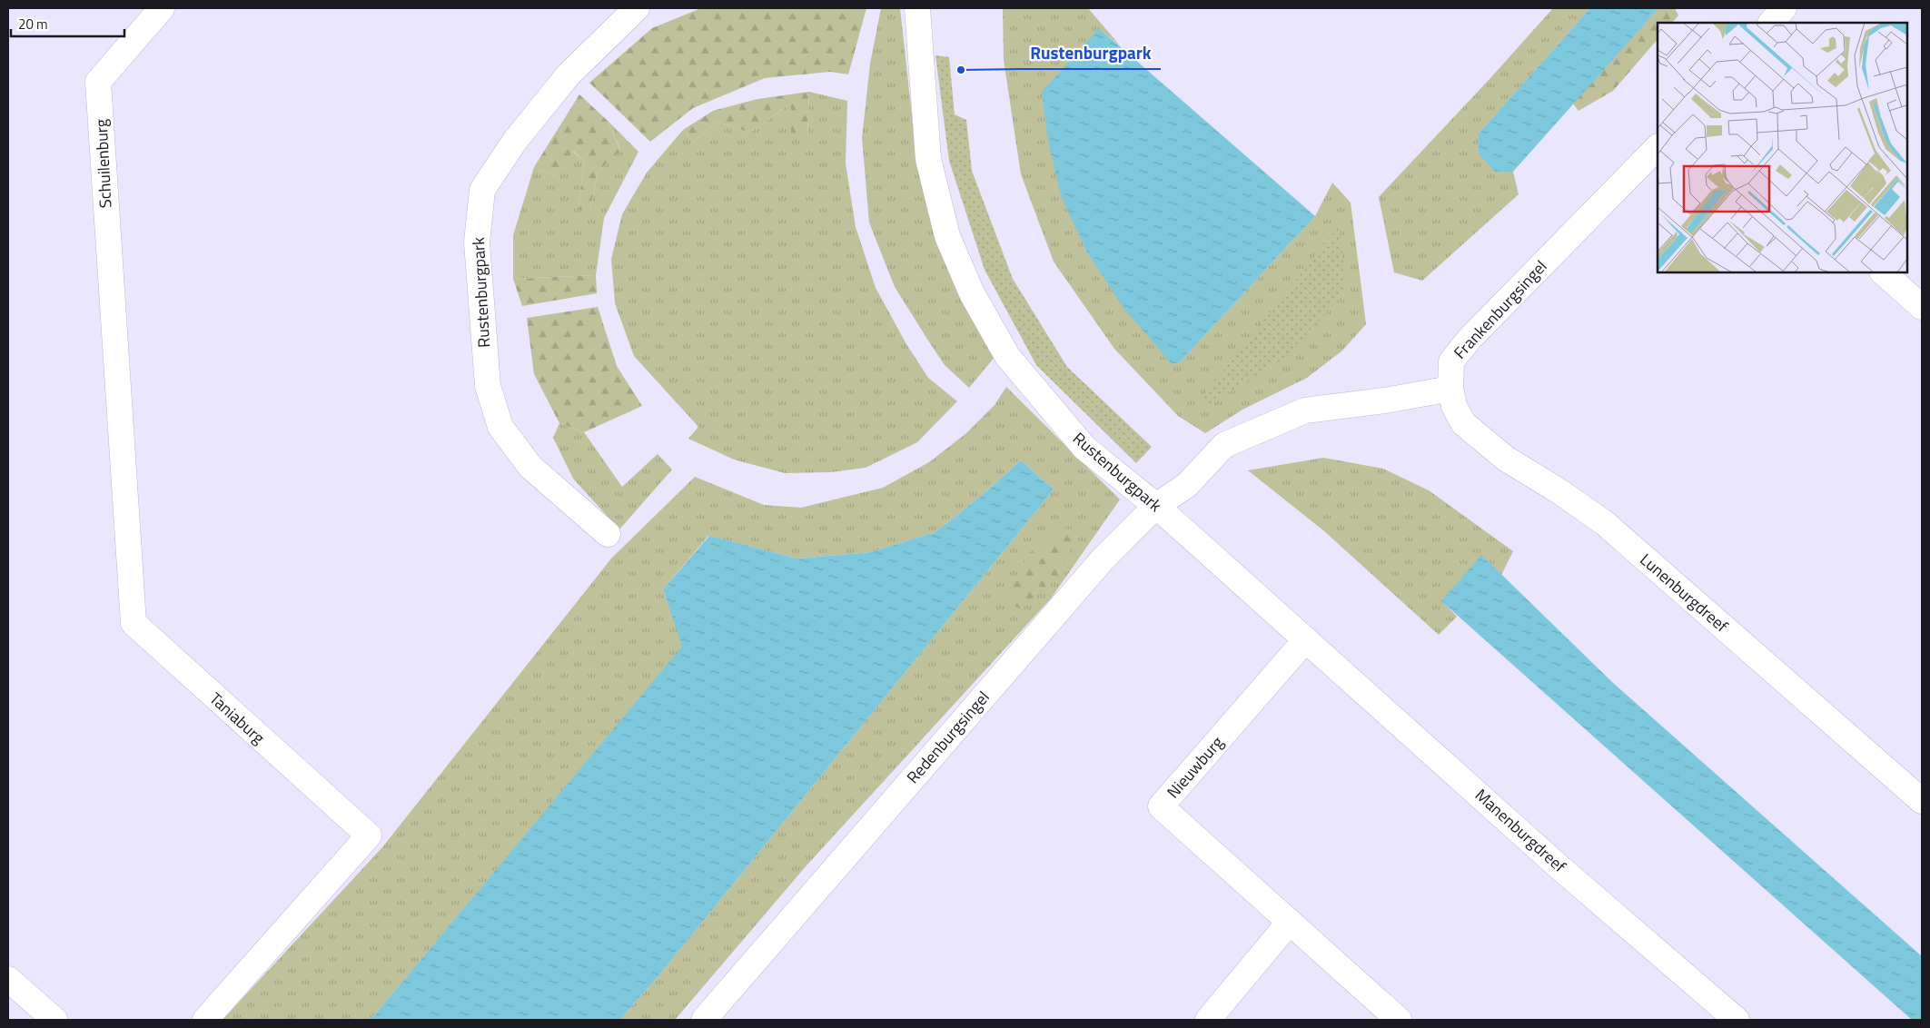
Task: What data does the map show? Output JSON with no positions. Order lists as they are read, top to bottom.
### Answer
{
  "streets": {
    "street": [
      "Schuilenburg",
      "Rustenburgpark",
      "Frankenburgsingel",
      "Lunenburgdreef",
      "Taniaburg",
      "Redenburgsingel",
      "Nieuwburg",
      "Manenburgdreef"
    ]
  },
  "crossings": [
    ["Schuilenburg", "Taniaburg"],
    ["Rustenburgpark", "Redenburgsingel"],
    ["Rustenburgpark", "Nieuwburg"],
    ["Rustenburgpark", "Manenburgdreef"],
    ["Frankenburgsingel", "Lunenburgdreef"],
    ["Frankenburgsingel", "Redenburgsingel"],
    ["Lunenburgdreef", "Redenburgsingel"],
    ["Nieuwburg", "Manenburgdreef"]
  ],
  "places": ["Rustenburgpark"],
  "scale_bar": "20 m"
}
